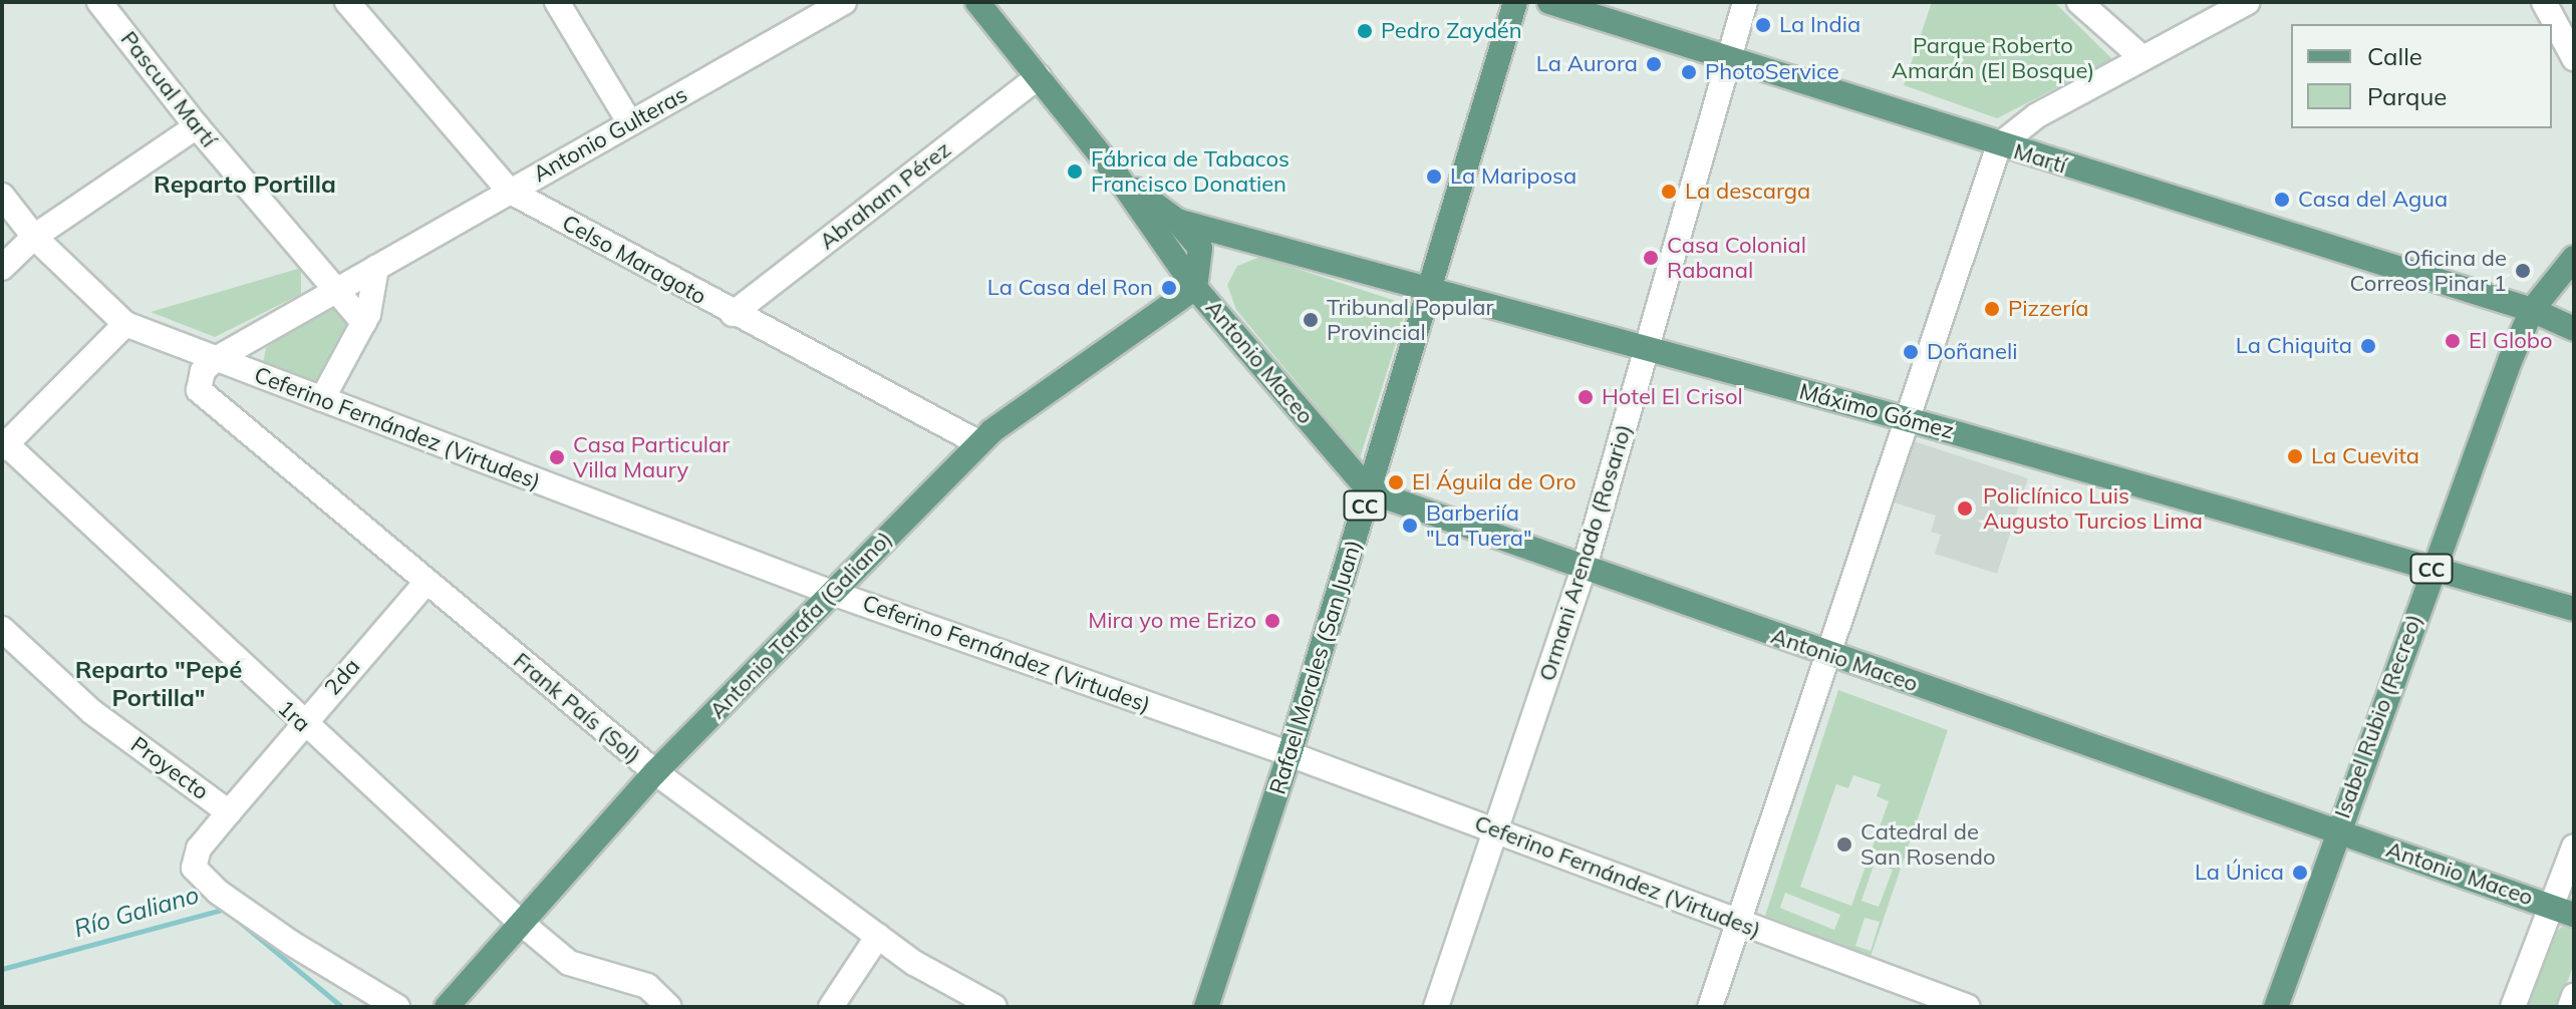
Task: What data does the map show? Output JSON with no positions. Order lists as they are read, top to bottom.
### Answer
{
  "streets": {
    "main road": [
      "Martí",
      "Antonio Maceo",
      "Máximo Gómez",
      "CC",
      "Antonio Tarafa (Galiano)",
      "Rafael Morales (San Juan)",
      "Isabel Rubio (Recreo)"
    ],
    "street": [
      "Pascual Martí",
      "Antonio Gulteras",
      "Abraham Pérez",
      "Celso Maragoto",
      "Ceferino Fernández (Virtudes)",
      "Ormani Arenado (Rosario)",
      "2da",
      "Frank País (Sol)",
      "1ra",
      "Proyecto"
    ]
  },
  "crossings": [
    ["Pascual Martí", "Antonio Gulteras"],
    ["Antonio Gulteras", "Celso Maragoto"],
    ["Antonio Gulteras", "Ceferino Fernández (Virtudes)"],
    ["Antonio Gulteras", "Frank País (Sol)"],
    ["Martí", "Ormani Arenado (Rosario)"],
    ["Martí", "Isabel Rubio (Recreo)"],
    ["Abraham Pérez", "Celso Maragoto"],
    ["Abraham Pérez", "Antonio Maceo"],
    ["Celso Maragoto", "Antonio Tarafa (Galiano)"],
    ["Antonio Maceo", "Máximo Gómez"],
    ["Antonio Maceo", "Ormani Arenado (Rosario)"],
    ["Antonio Maceo", "Antonio Tarafa (Galiano)"],
    ["Antonio Maceo", "Rafael Morales (San Juan)"],
    ["Antonio Maceo", "Isabel Rubio (Recreo)"],
    ["Máximo Gómez", "Ormani Arenado (Rosario)"],
    ["Máximo Gómez", "Rafael Morales (San Juan)"],
    ["Máximo Gómez", "Isabel Rubio (Recreo)"],
    ["Ceferino Fernández (Virtudes)", "Ormani Arenado (Rosario)"],
    ["Ceferino Fernández (Virtudes)", "Antonio Tarafa (Galiano)"],
    ["Ceferino Fernández (Virtudes)", "Rafael Morales (San Juan)"],
    ["Ceferino Fernández (Virtudes)", "Frank País (Sol)"],
    ["Antonio Tarafa (Galiano)", "Frank País (Sol)"],
    ["Antonio Tarafa (Galiano)", "1ra"],
    ["2da", "Frank País (Sol)"],
    ["2da", "1ra"],
    ["2da", "Proyecto"]
  ],
  "districts": ["Reparto Portilla", "Reparto \"Pepé Portilla\""],
  "water": ["Río Galiano"],
  "parks": ["Parque Roberto Amarán (El Bosque)"],
  "places": [
    "La India",
    "Pedro Zaydén",
    "La Aurora",
    "PhotoService",
    "Fábrica de Tabacos Francisco Donatien",
    "La Mariposa",
    "La descarga",
    "Casa del Agua",
    "Casa Colonial Rabanal",
    "Oficina de Correos Pinar 1",
    "La Casa del Ron",
    "Pizzería",
    "Tribunal Popular Provincial",
    "El Globo",
    "La Chiquita",
    "Doñaneli",
    "Hotel El Crisol",
    "La Cuevita",
    "Casa Particular Villa Maury",
    "El Águila de Oro",
    "Policlínico Luis Augusto Turcios Lima",
    "Barberiía \"La Tuera\"",
    "Mira yo me Erizo",
    "Catedral de San Rosendo",
    "La Única"
  ],
  "legend": ["Calle", "Parque"]
}
